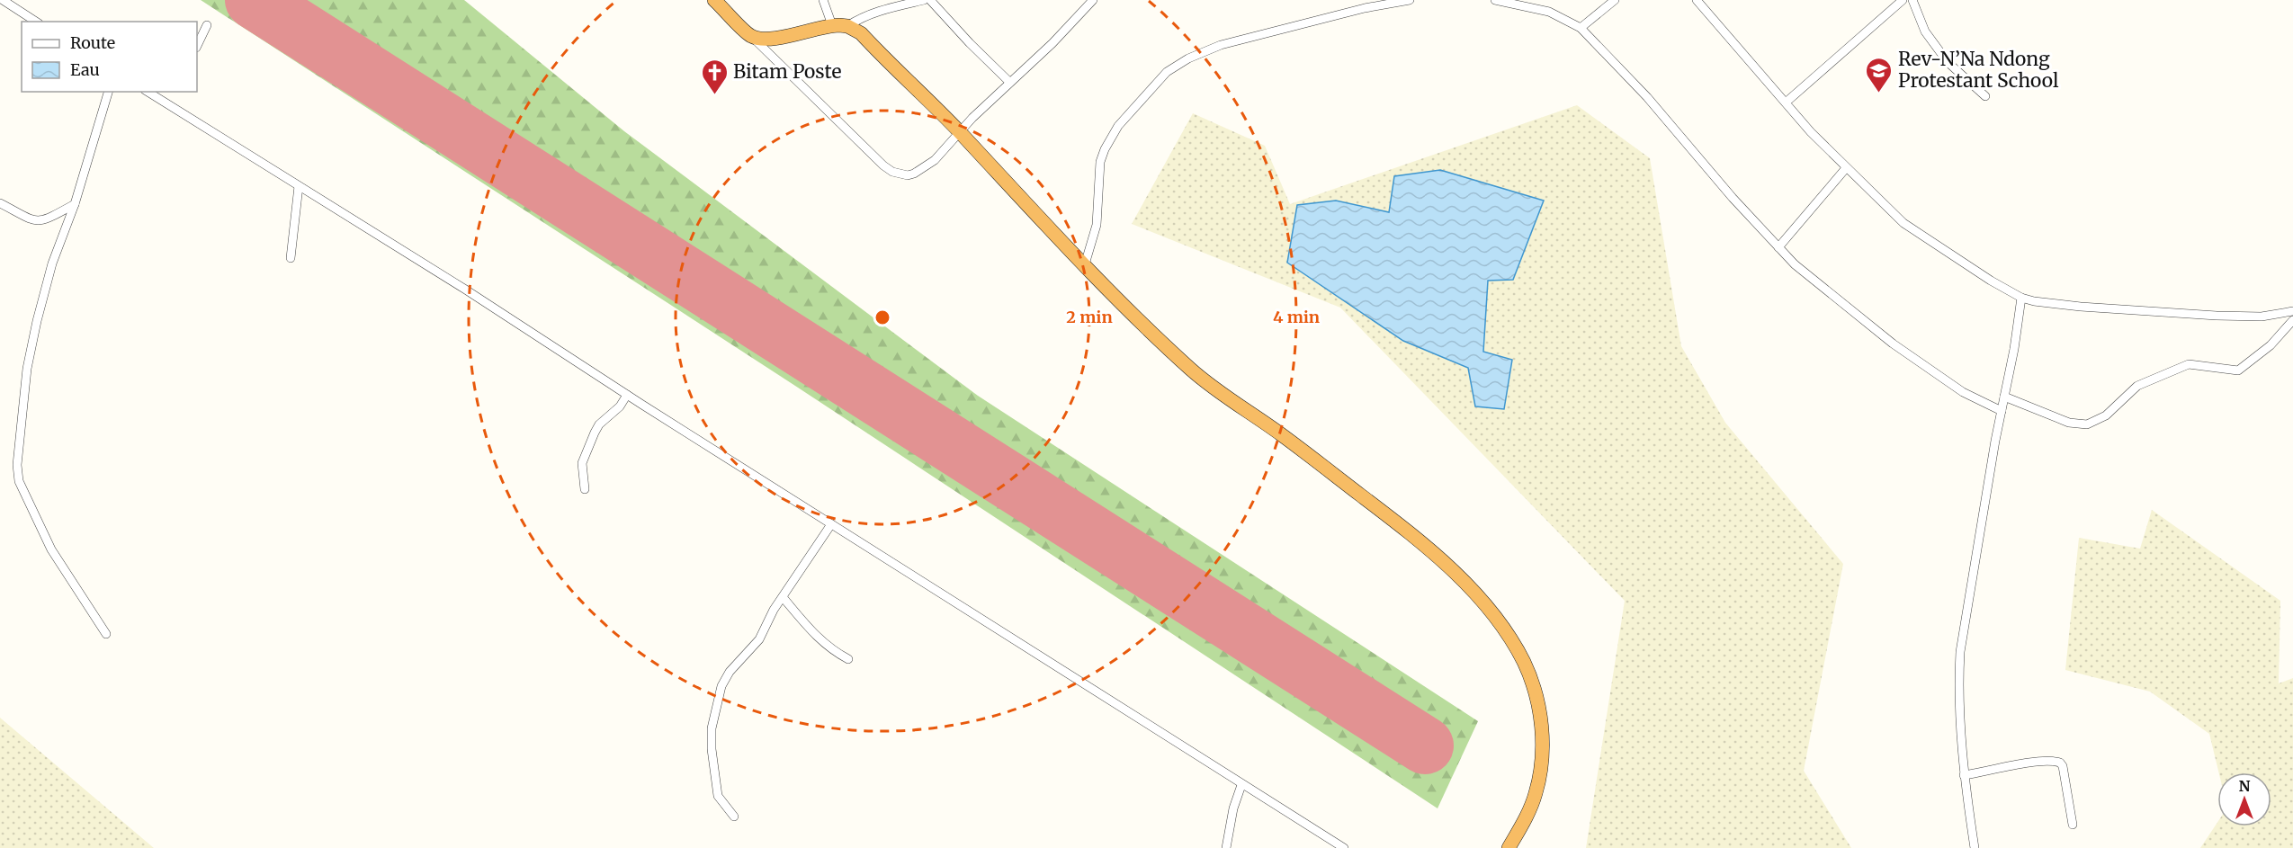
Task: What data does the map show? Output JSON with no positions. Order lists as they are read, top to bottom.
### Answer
{
  "places": {
    "school or university": ["Rev-N’Na Ndong Protestant School"],
    "church": ["Bitam Poste"]
  },
  "legend": ["Route", "Eau"],
  "north": "top",
  "rings": ["2 min", "4 min"]
}
